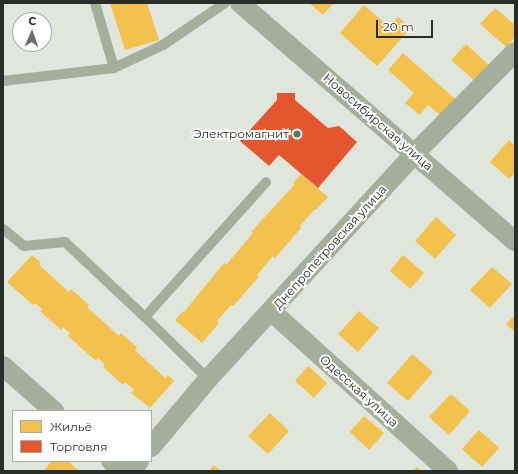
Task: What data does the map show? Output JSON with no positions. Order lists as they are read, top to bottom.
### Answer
{
  "streets": {
    "street": ["Новосибирская улица", "Днепропетровская улица", "Одесская улица"]
  },
  "crossings": [
    ["Новосибирская улица", "Днепропетровская улица"],
    ["Днепропетровская улица", "Одесская улица"]
  ],
  "places": ["Электромагнит"],
  "legend": ["Жильё", "Торговля"],
  "scale_bar": "20 m",
  "north": "top"
}
